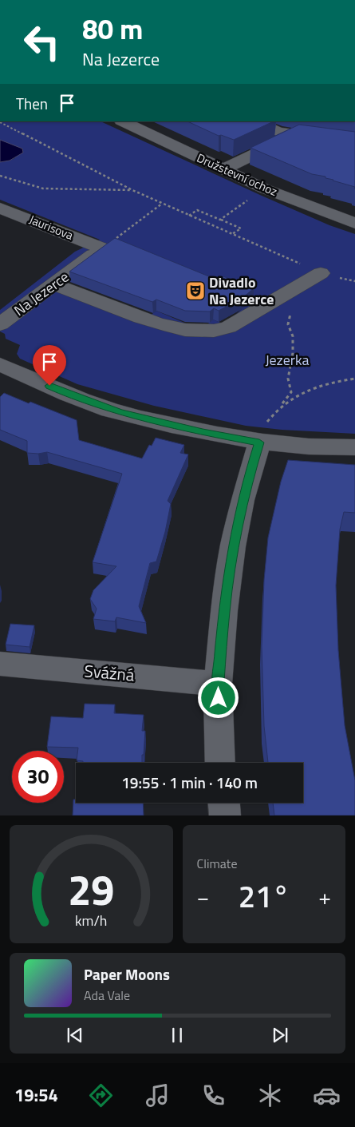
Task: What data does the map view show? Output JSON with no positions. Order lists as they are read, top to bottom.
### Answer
{
  "streets": {
    "street": [
      "Družstevní ochoz",
      "Jaurisova",
      "Na Jezerce",
      "Svážná"
    ]
  },
  "crossings": [
    ["Jaurisova", "Na Jezerce"]
  ],
  "parks": ["Jezerka"],
  "places": {
    "theatre": ["Divadlo Na Jezerce"]
  },
  "page": {
    "turn": ["80 m", "Na Jezerce"],
    "then": "Then",
    "limit": "30",
    "trip": "19:55 · 1 min · 140 m",
    "tile": "Climate",
    "heat": ["−", "21°", "+"],
    "song": ["Paper Moons", "Ada Vale"],
    "tabs": "19:54",
    "gauge": ["29", "km/h"]
  }
}
